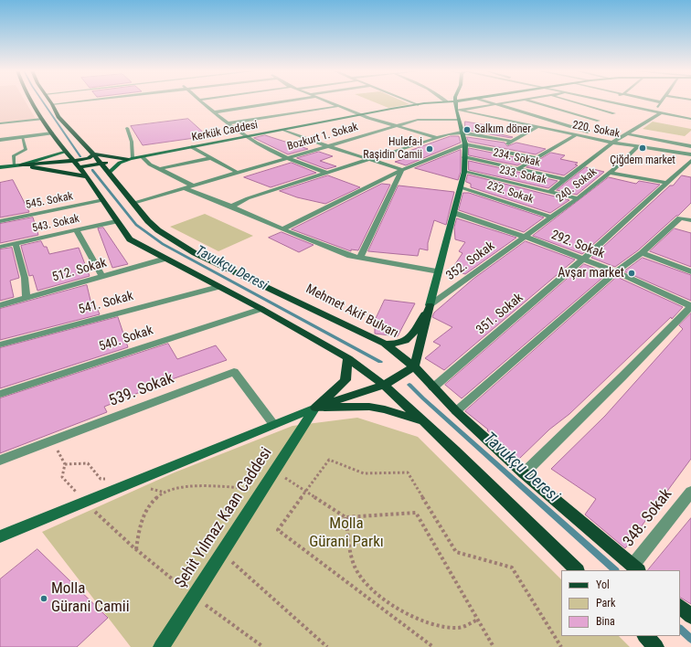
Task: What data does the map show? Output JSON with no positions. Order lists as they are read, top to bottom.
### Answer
{
  "streets": {
    "main road": ["Mehmet Akif Bulvarı"],
    "street": [
      "220. Sokak",
      "Kerkük Caddesi",
      "Bozkurt 1. Sokak",
      "234. Sokak",
      "233. Sokak",
      "240. Sokak",
      "232. Sokak",
      "545. Sokak",
      "543. Sokak",
      "292. Sokak",
      "352. Sokak",
      "512. Sokak",
      "541. Sokak",
      "351. Sokak",
      "540. Sokak",
      "539. Sokak",
      "Şehit Yılmaz Kaan Caddesi",
      "348. Sokak"
    ]
  },
  "crossings": [
    ["220. Sokak", "240. Sokak"],
    ["Bozkurt 1. Sokak", "Mehmet Akif Bulvarı"],
    ["233. Sokak", "240. Sokak"],
    ["240. Sokak", "232. Sokak"],
    ["240. Sokak", "292. Sokak"],
    ["240. Sokak", "352. Sokak"],
    ["292. Sokak", "352. Sokak"],
    ["292. Sokak", "351. Sokak"],
    ["Mehmet Akif Bulvarı", "351. Sokak"],
    ["Mehmet Akif Bulvarı", "348. Sokak"]
  ],
  "water": ["Tavukçu Deresi"],
  "parks": ["Molla Gürani Parkı"],
  "places": [
    "Salkım döner",
    "Çiğdem market",
    "Hulefa-i Raşidin Camii",
    "Avşar market",
    "Molla Gürani Camii"
  ],
  "legend": ["Yol", "Park", "Bina"]
}
